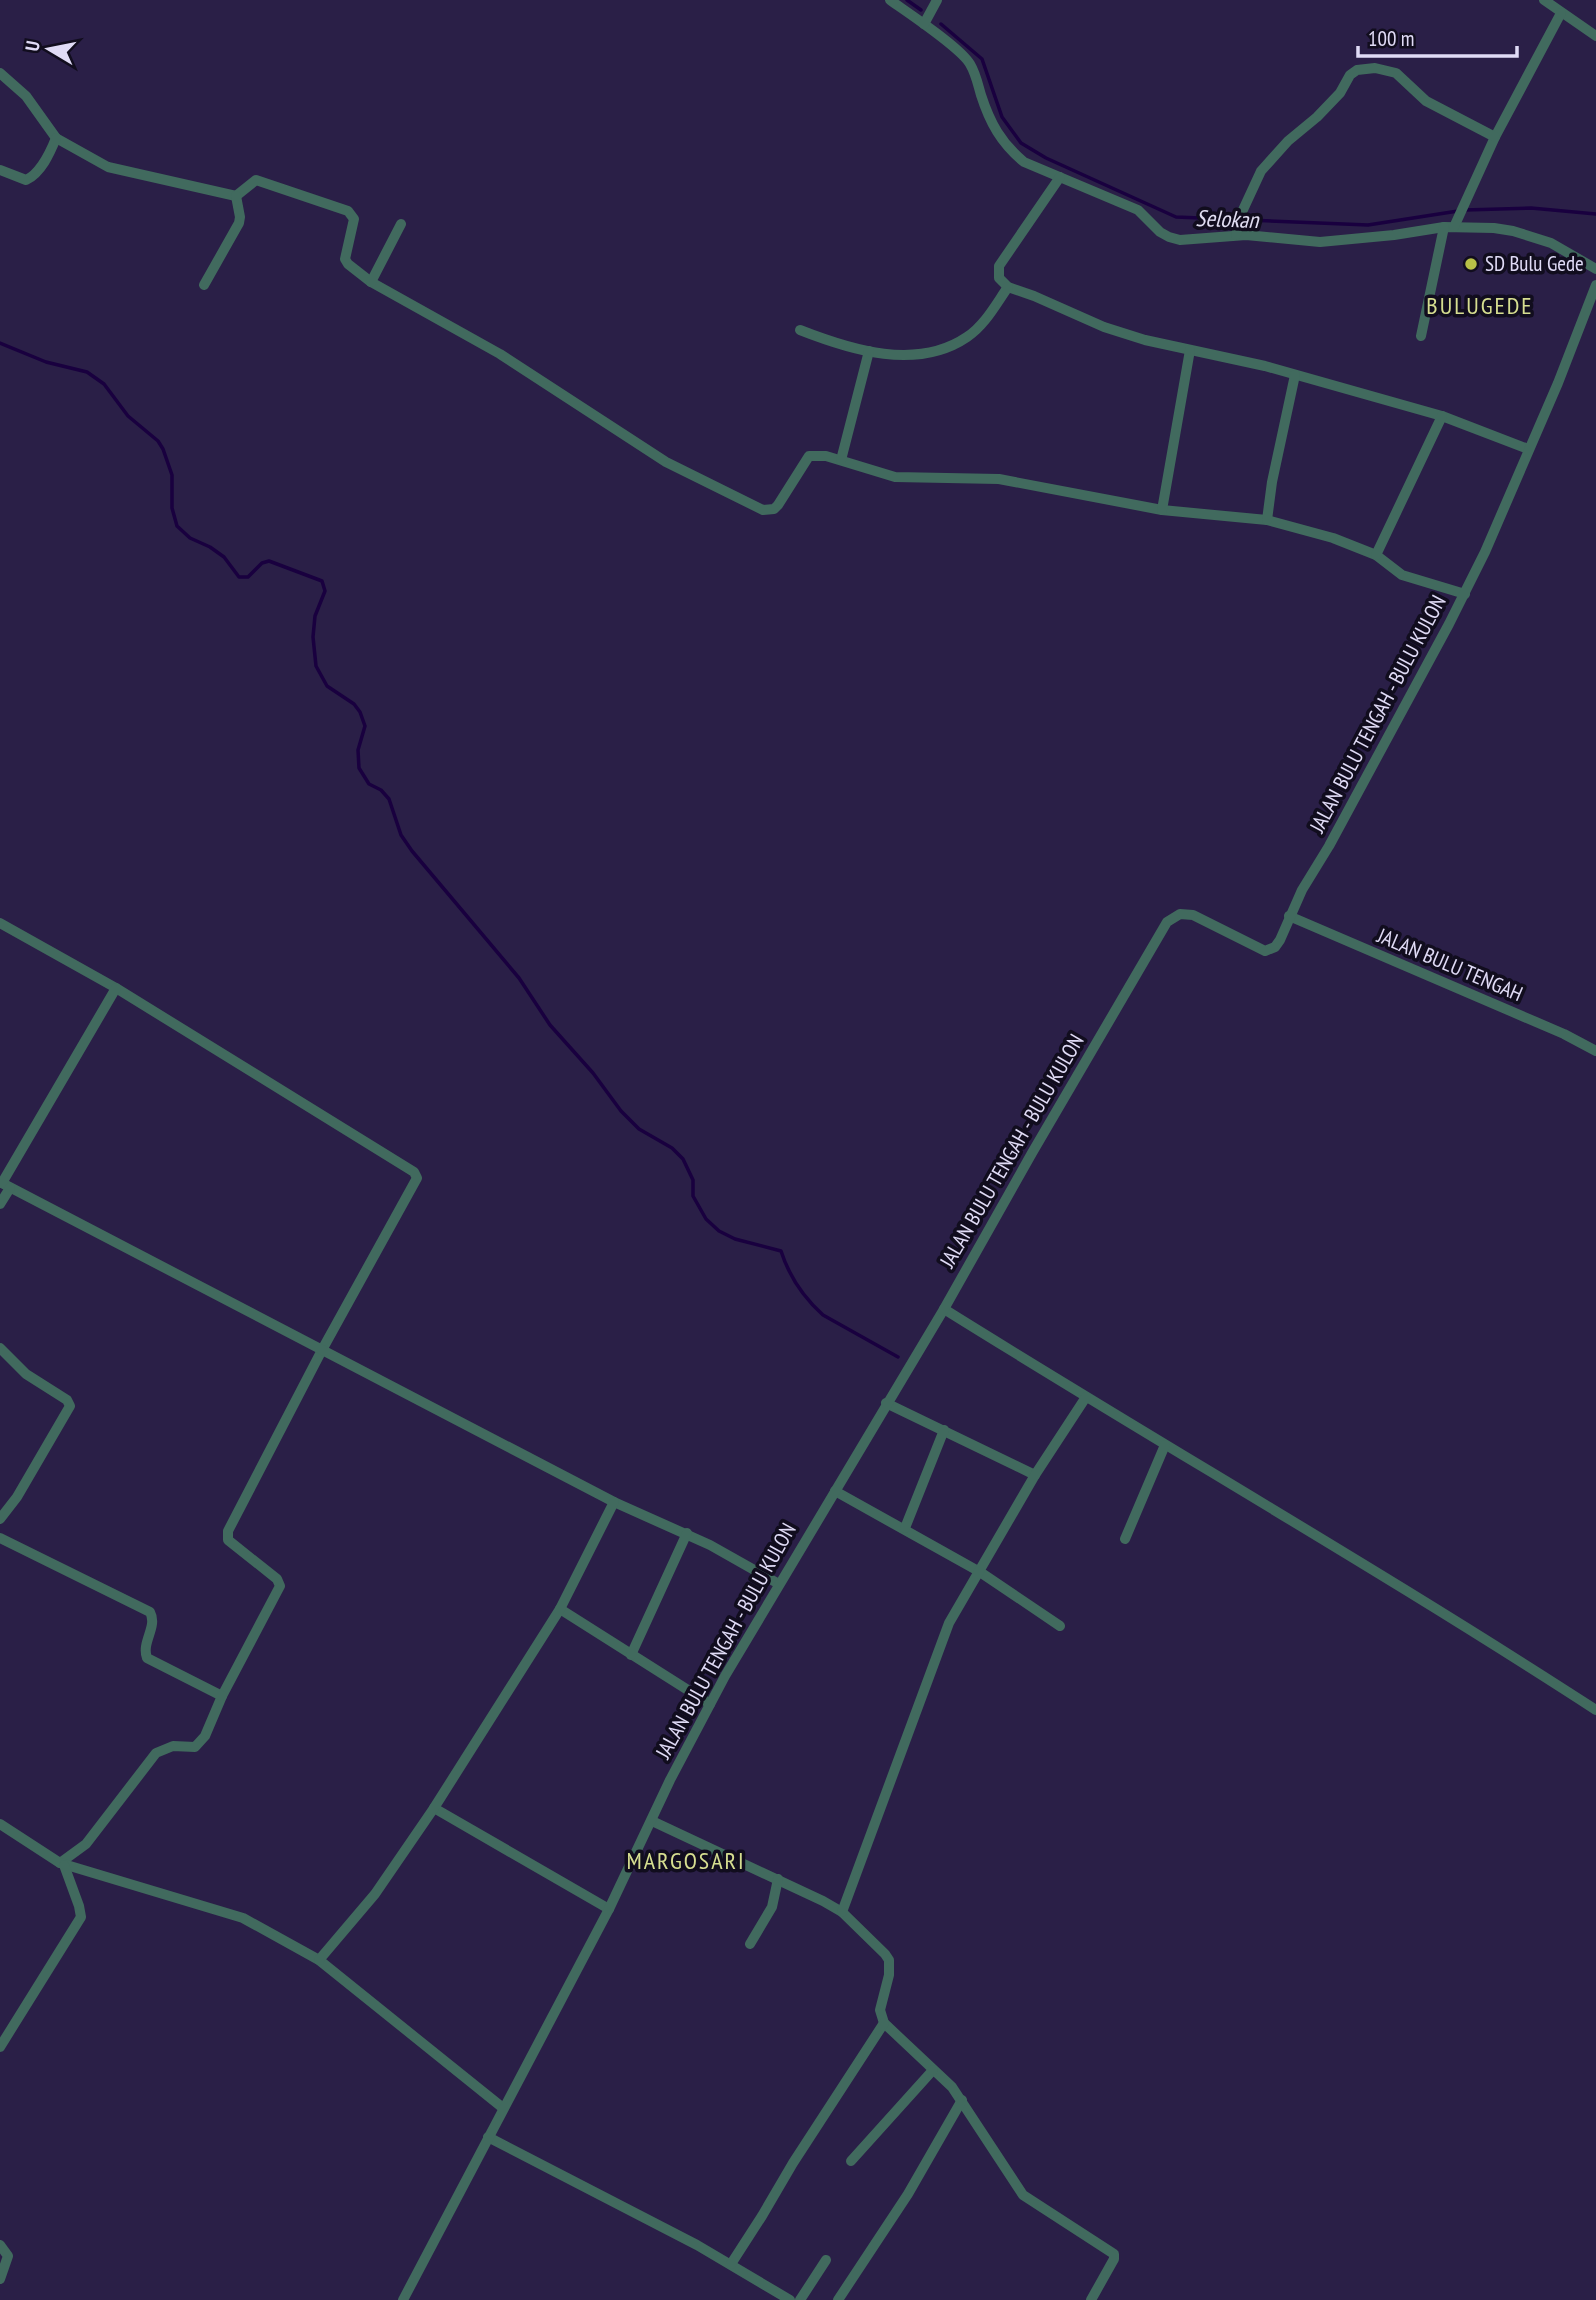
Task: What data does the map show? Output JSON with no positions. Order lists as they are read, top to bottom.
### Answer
{
  "streets": {
    "street": ["JALAN BULU TENGAH - BULU KULON", "JALAN BULU TENGAH"]
  },
  "crossings": [
    ["JALAN BULU TENGAH - BULU KULON", "JALAN BULU TENGAH"]
  ],
  "districts": ["BULUGEDE", "MARGOSARI"],
  "water": ["Selokan"],
  "places": ["SD Bulu Gede"],
  "scale_bar": "100 m",
  "north": "left"
}
